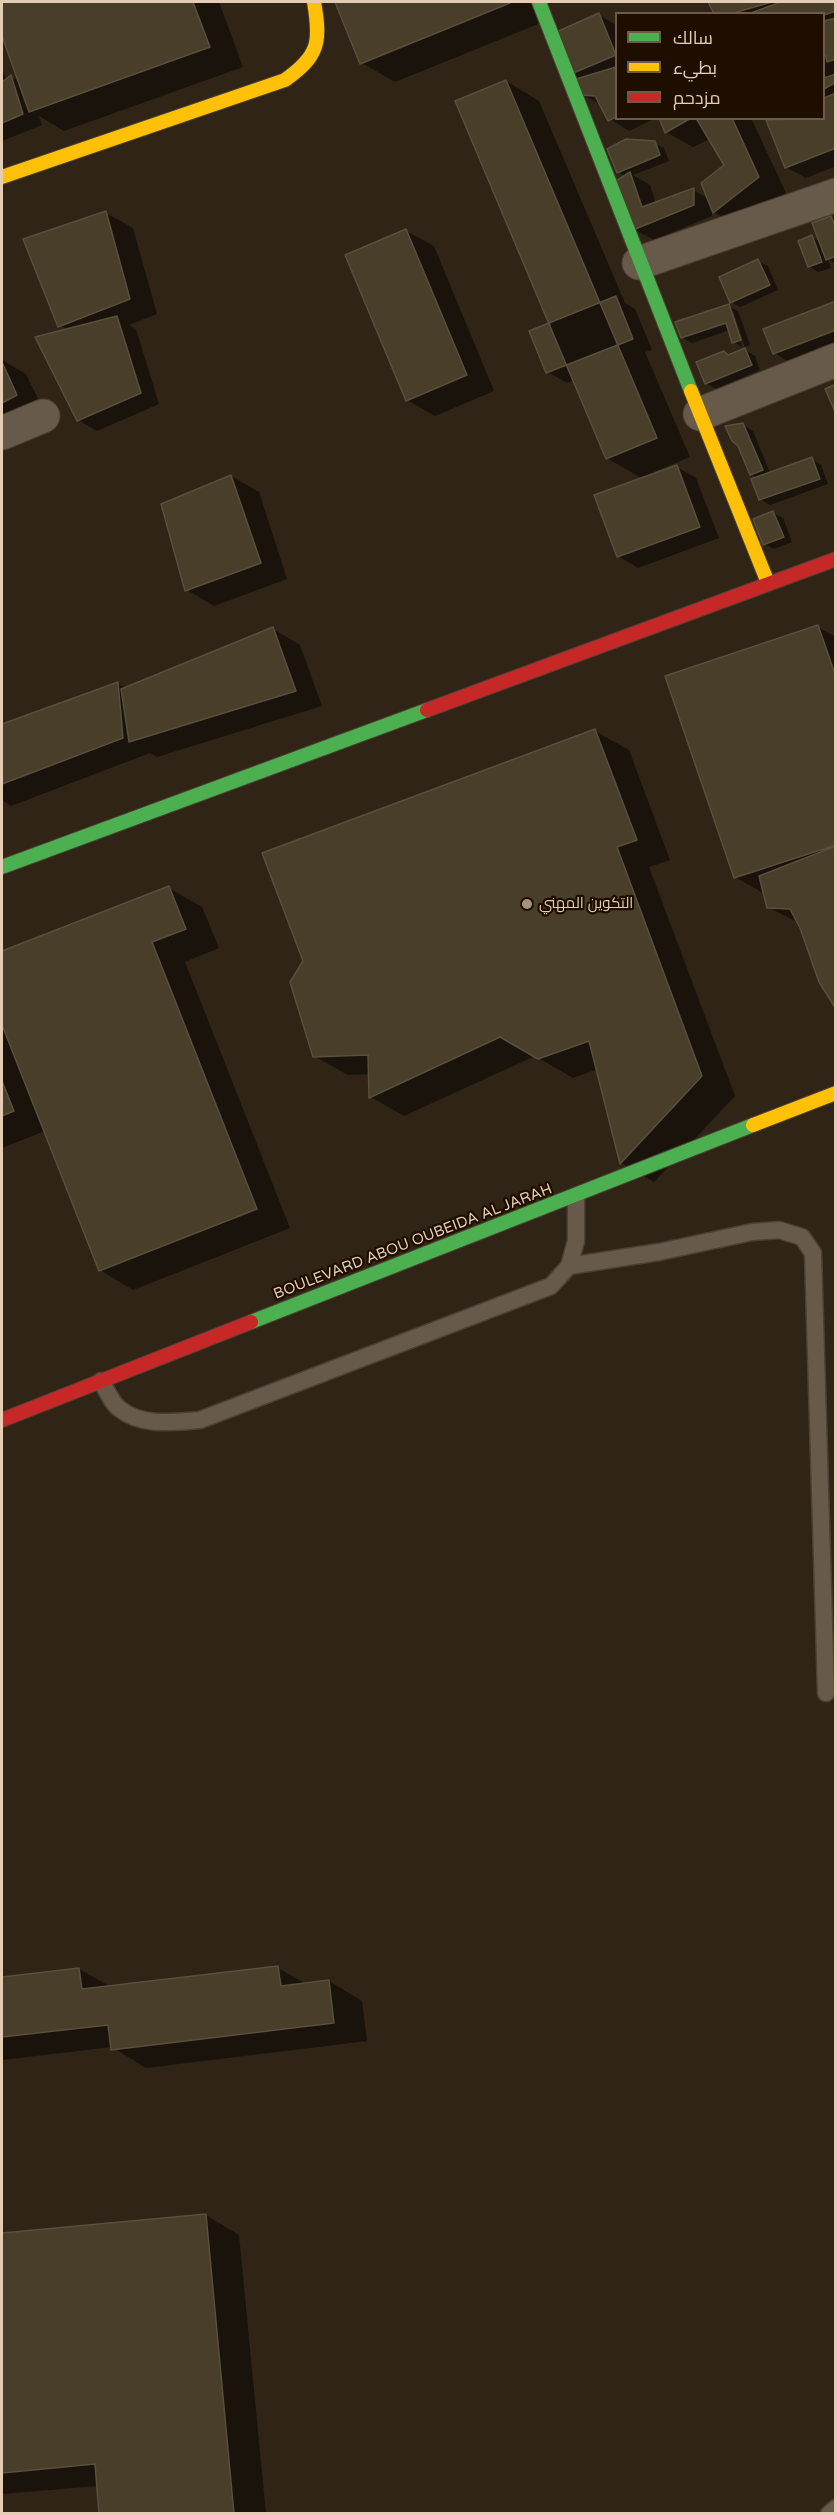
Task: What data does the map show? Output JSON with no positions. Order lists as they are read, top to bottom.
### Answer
{
  "streets": {
    "street": ["BOULEVARD ABOU OUBEIDA AL JARAH"]
  },
  "places": ["التكوين المهني"],
  "legend": ["سالك", "بطيء", "مزدحم"]
}
